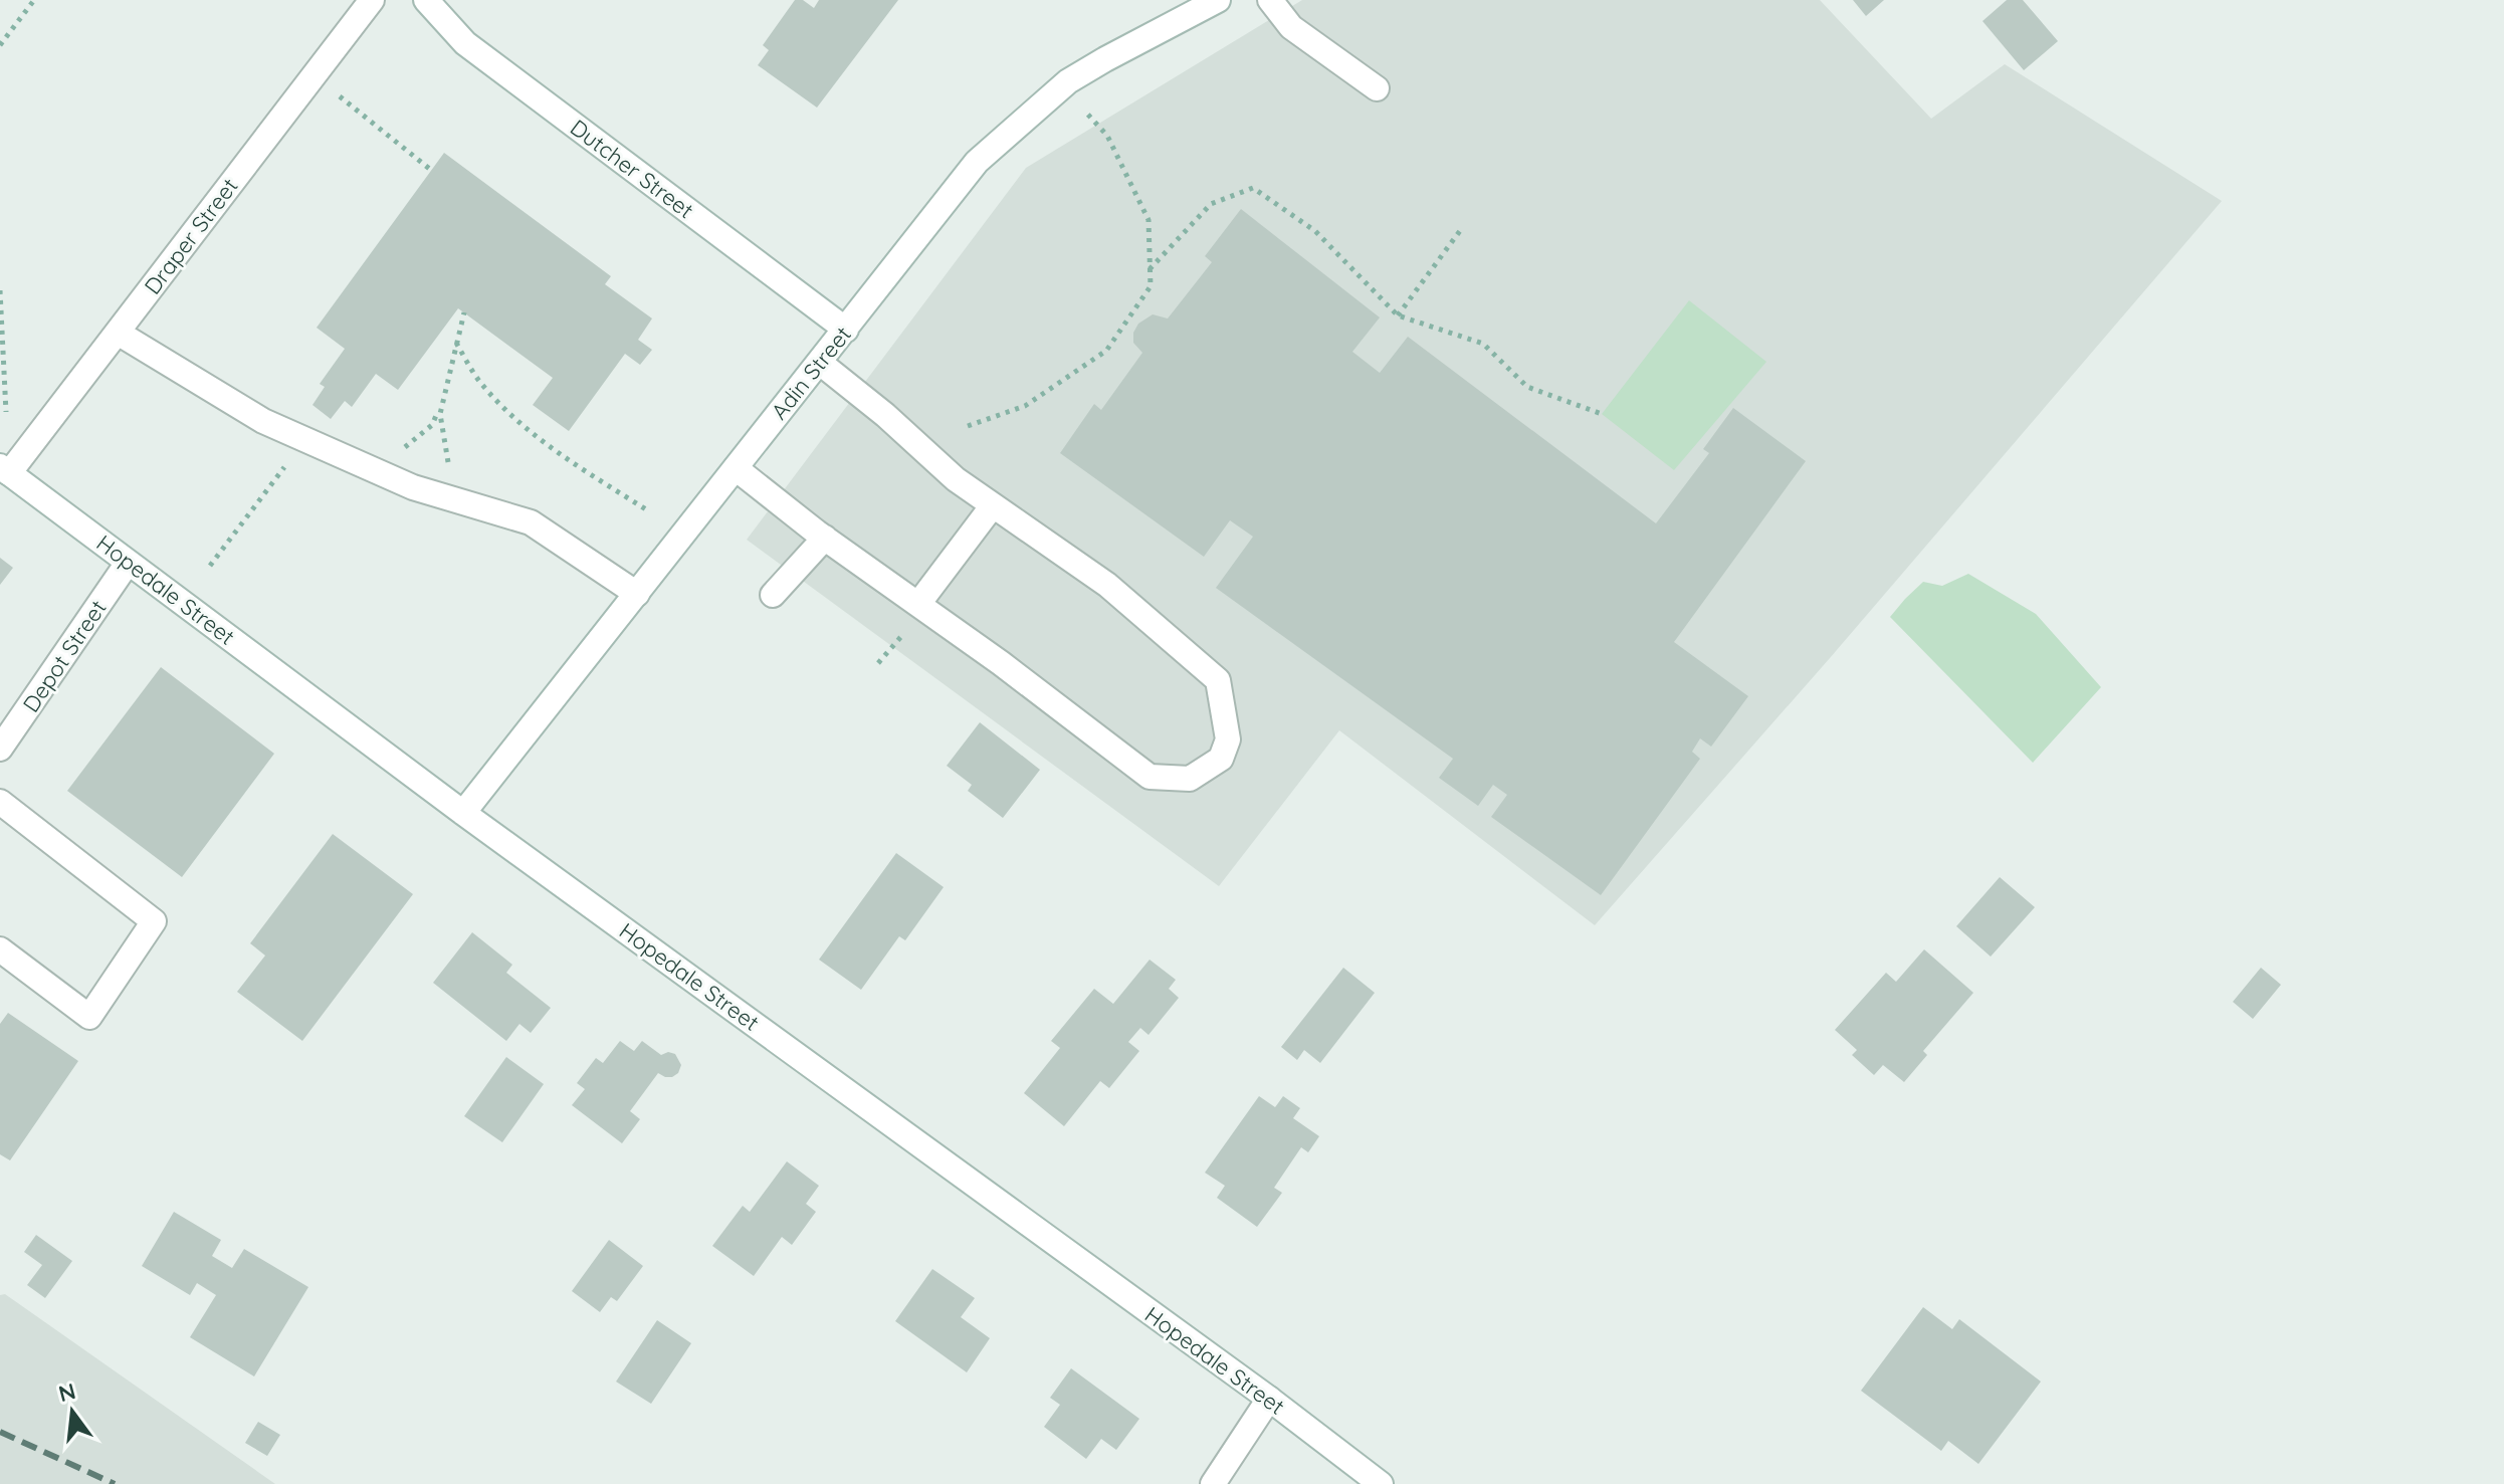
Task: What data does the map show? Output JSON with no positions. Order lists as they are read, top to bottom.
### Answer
{
  "streets": {
    "street": [
      "Dutcher Street",
      "Draper Street",
      "Adin Street",
      "Hopedale Street",
      "Depot Street"
    ]
  },
  "crossings": [
    ["Dutcher Street", "Adin Street"],
    ["Draper Street", "Hopedale Street"],
    ["Adin Street", "Hopedale Street"],
    ["Hopedale Street", "Depot Street"]
  ],
  "north": "top"
}
